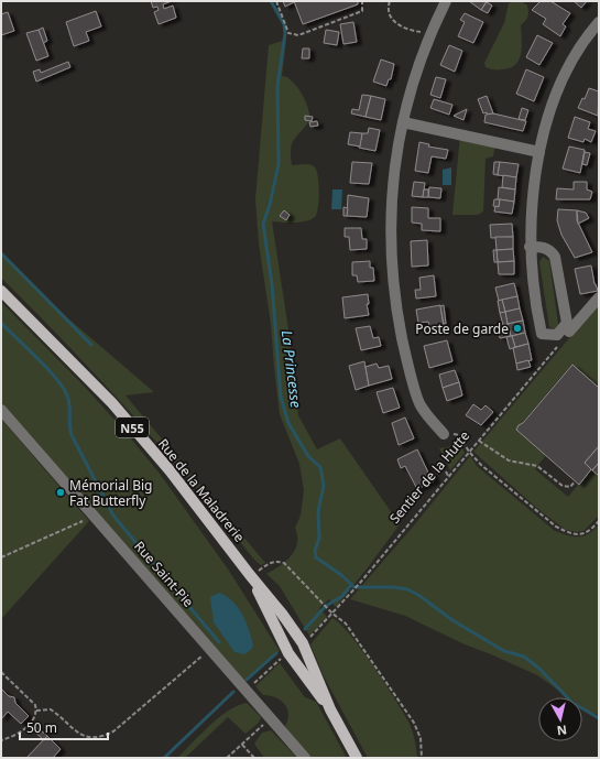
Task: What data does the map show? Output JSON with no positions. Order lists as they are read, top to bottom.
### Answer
{
  "streets": {
    "main road": ["N55", "Rue de la Maladrerie"],
    "street": ["Rue Saint-Pie"],
    "path": ["Sentier de la Hutte"]
  },
  "water": ["La Princesse"],
  "places": ["Poste de garde", "Mémorial Big Fat Butterfly"],
  "scale_bar": "50 m",
  "north": "bottom"
}
